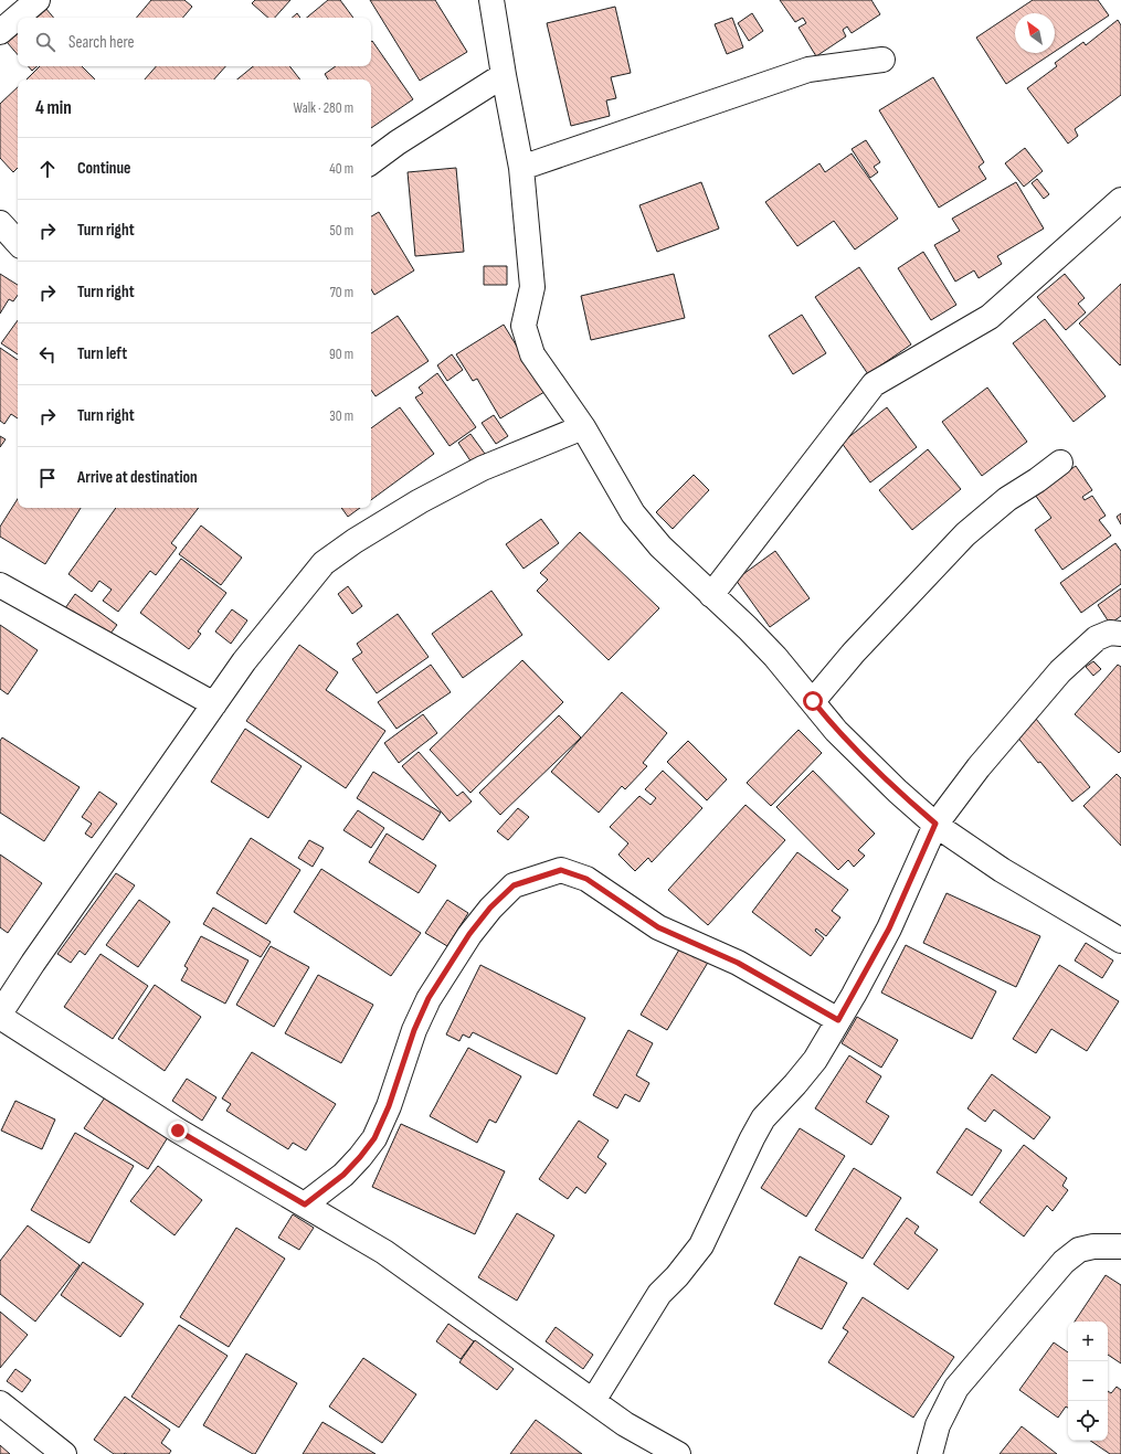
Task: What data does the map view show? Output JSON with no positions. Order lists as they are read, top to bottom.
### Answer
{
  "north": "top left",
  "page": {
    "search": "Search here",
    "heading": ["4 min", "Walk · 280 m"],
    "list": [
      ["Continue", "40 m"],
      ["Turn right", "50 m"],
      ["Turn right", "70 m"],
      ["Turn left", "90 m"],
      ["Turn right", "30 m"],
      "Arrive at destination"
    ],
    "map_buttons": ["+", "−"]
  }
}
